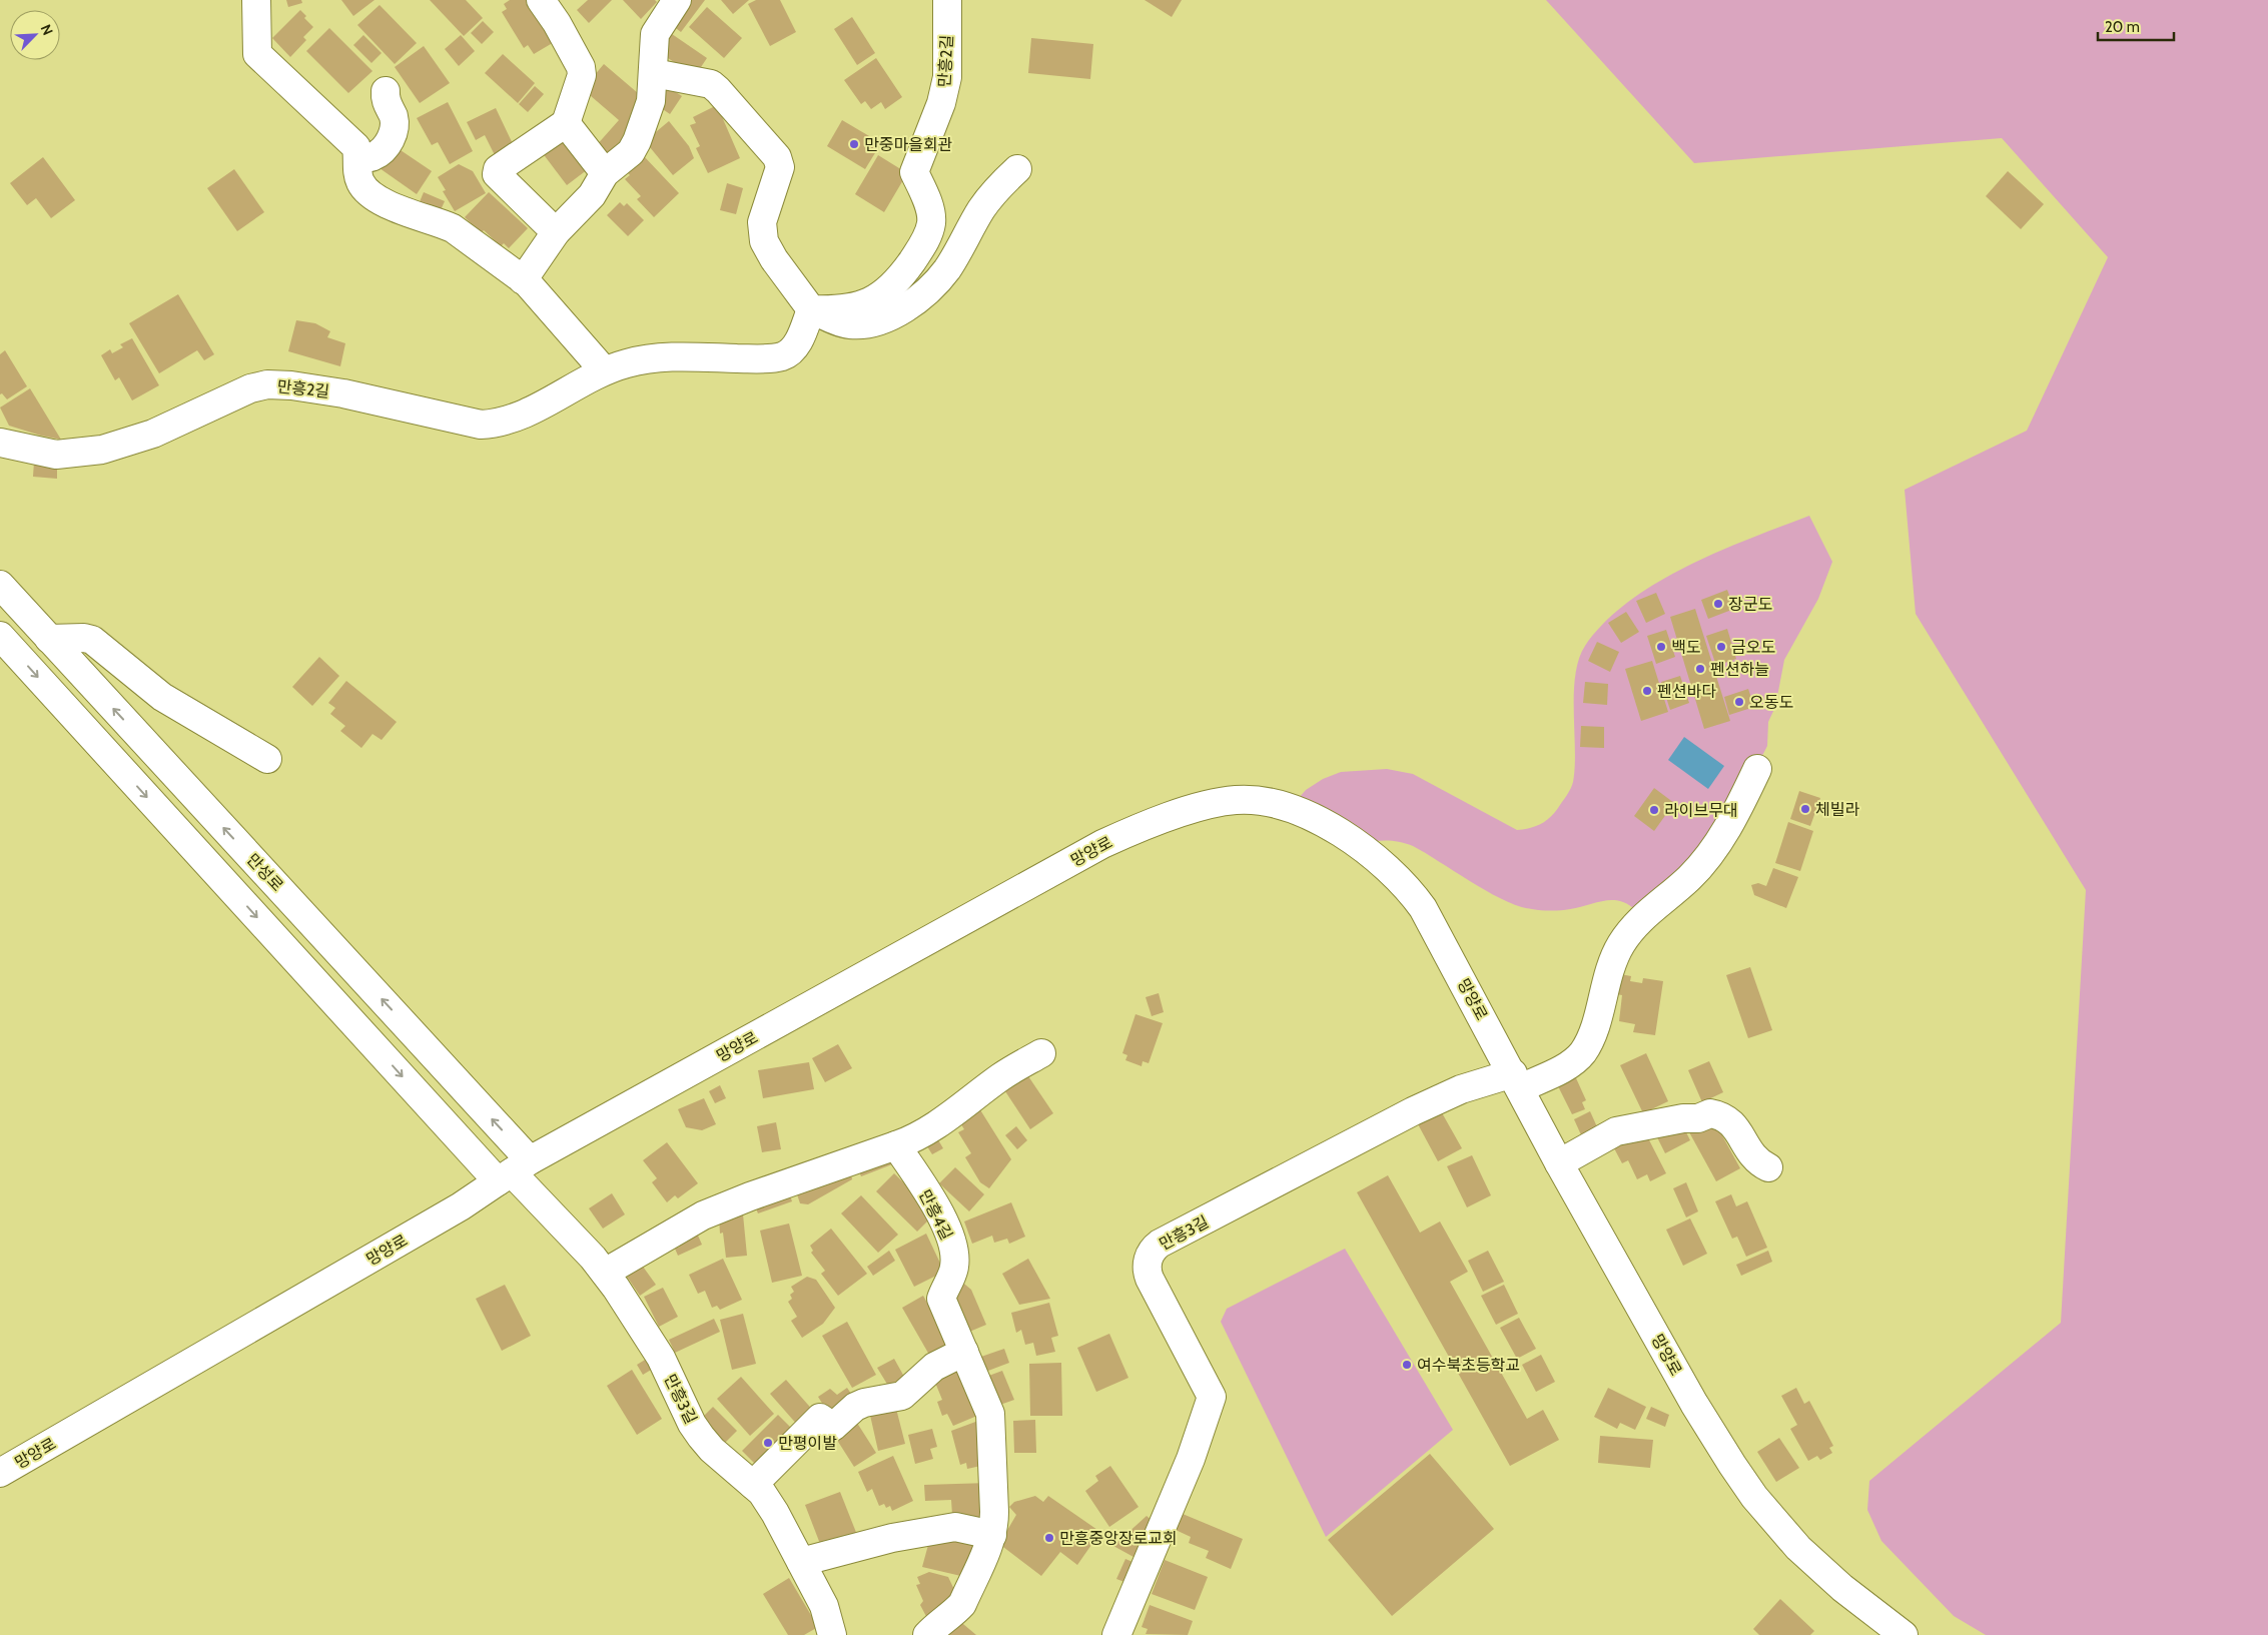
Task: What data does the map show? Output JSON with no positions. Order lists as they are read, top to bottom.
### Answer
{
  "streets": {
    "street": [
      "만흥2길",
      "망양로",
      "만성로",
      "만흥4길",
      "만흥3길"
    ]
  },
  "crossings": [
    ["망양로", "만성로"],
    ["망양로", "만흥3길"],
    ["만성로", "만흥3길"]
  ],
  "places": [
    "만중마을회관",
    "장군도",
    "백도",
    "금오도",
    "펜션하늘",
    "펜션바다",
    "오동도",
    "체빌라",
    "라이브무대",
    "여수북초등학교",
    "만평이발",
    "만흥중앙장로교회"
  ],
  "scale_bar": "20 m",
  "north": "top right"
}
